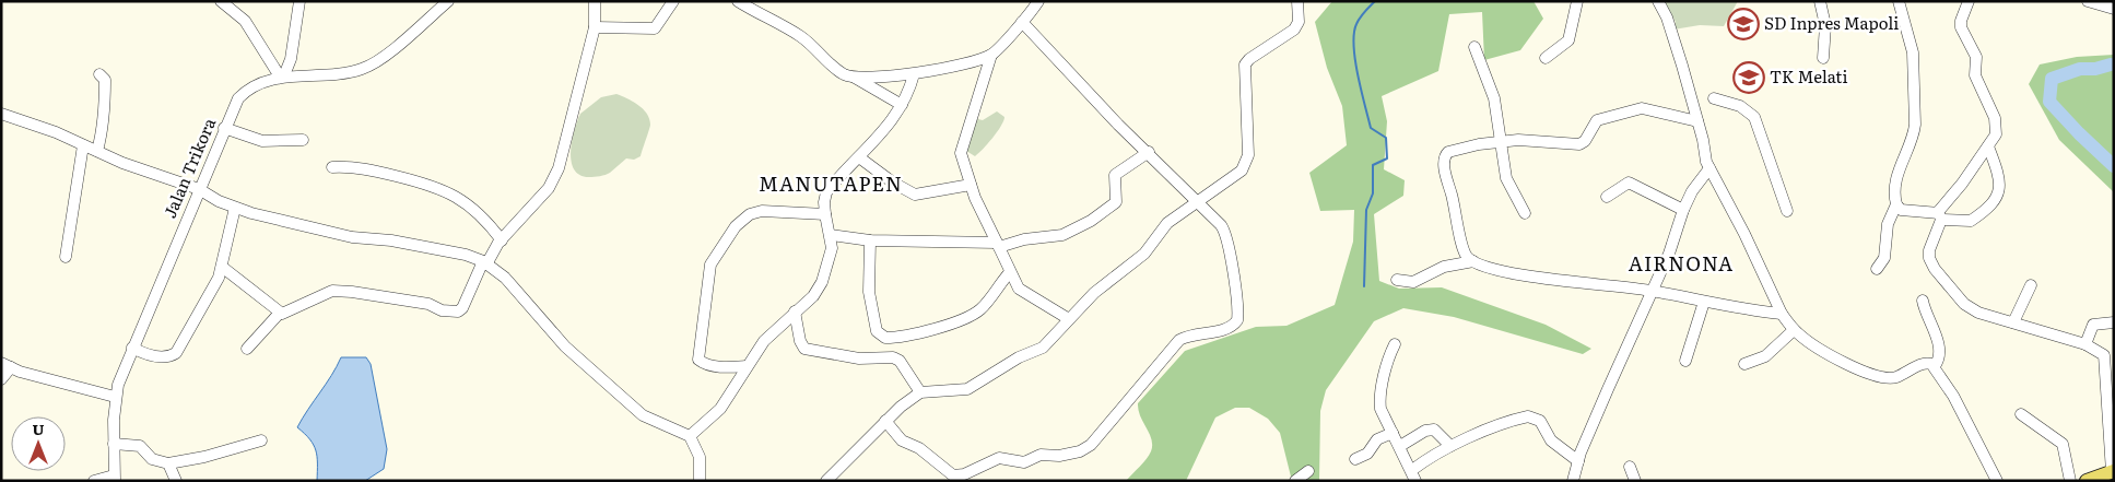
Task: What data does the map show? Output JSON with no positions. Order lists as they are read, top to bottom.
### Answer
{
  "streets": {
    "street": ["Jalan Trikora"]
  },
  "districts": ["MANUTAPEN", "AIRNONA"],
  "places": {
    "school or university": ["SD Inpres Mapoli", "TK Melati"]
  },
  "north": "top"
}
